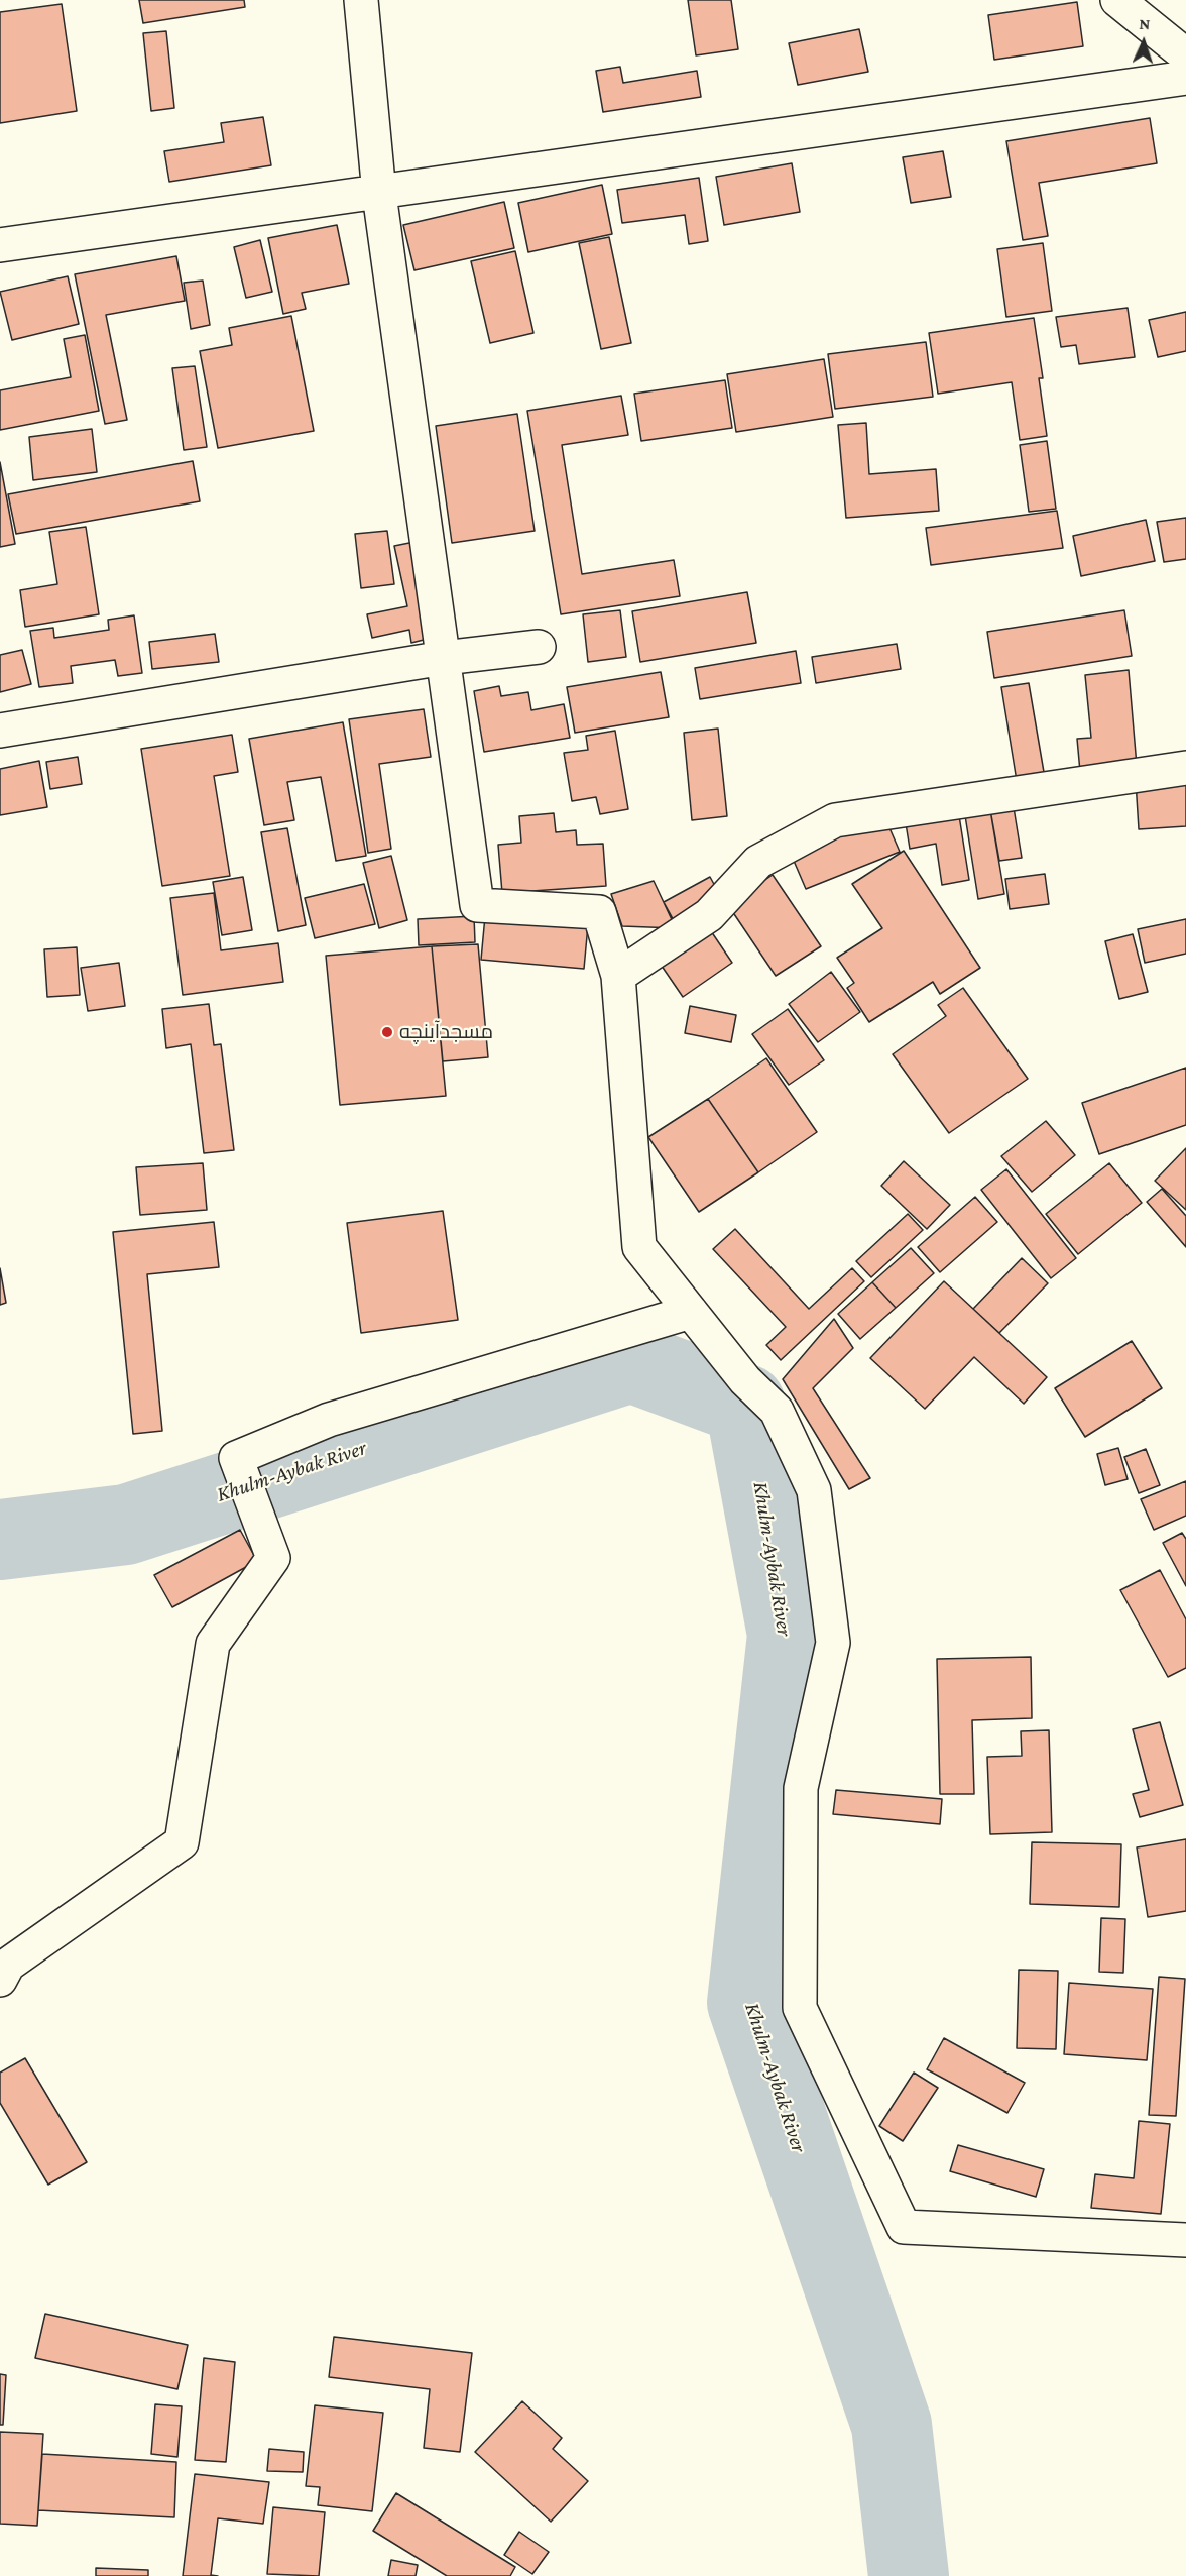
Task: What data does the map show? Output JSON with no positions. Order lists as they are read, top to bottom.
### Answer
{
  "water": ["Khulm-Aybak River"],
  "places": ["مسجدآینچه"],
  "north": "top"
}
